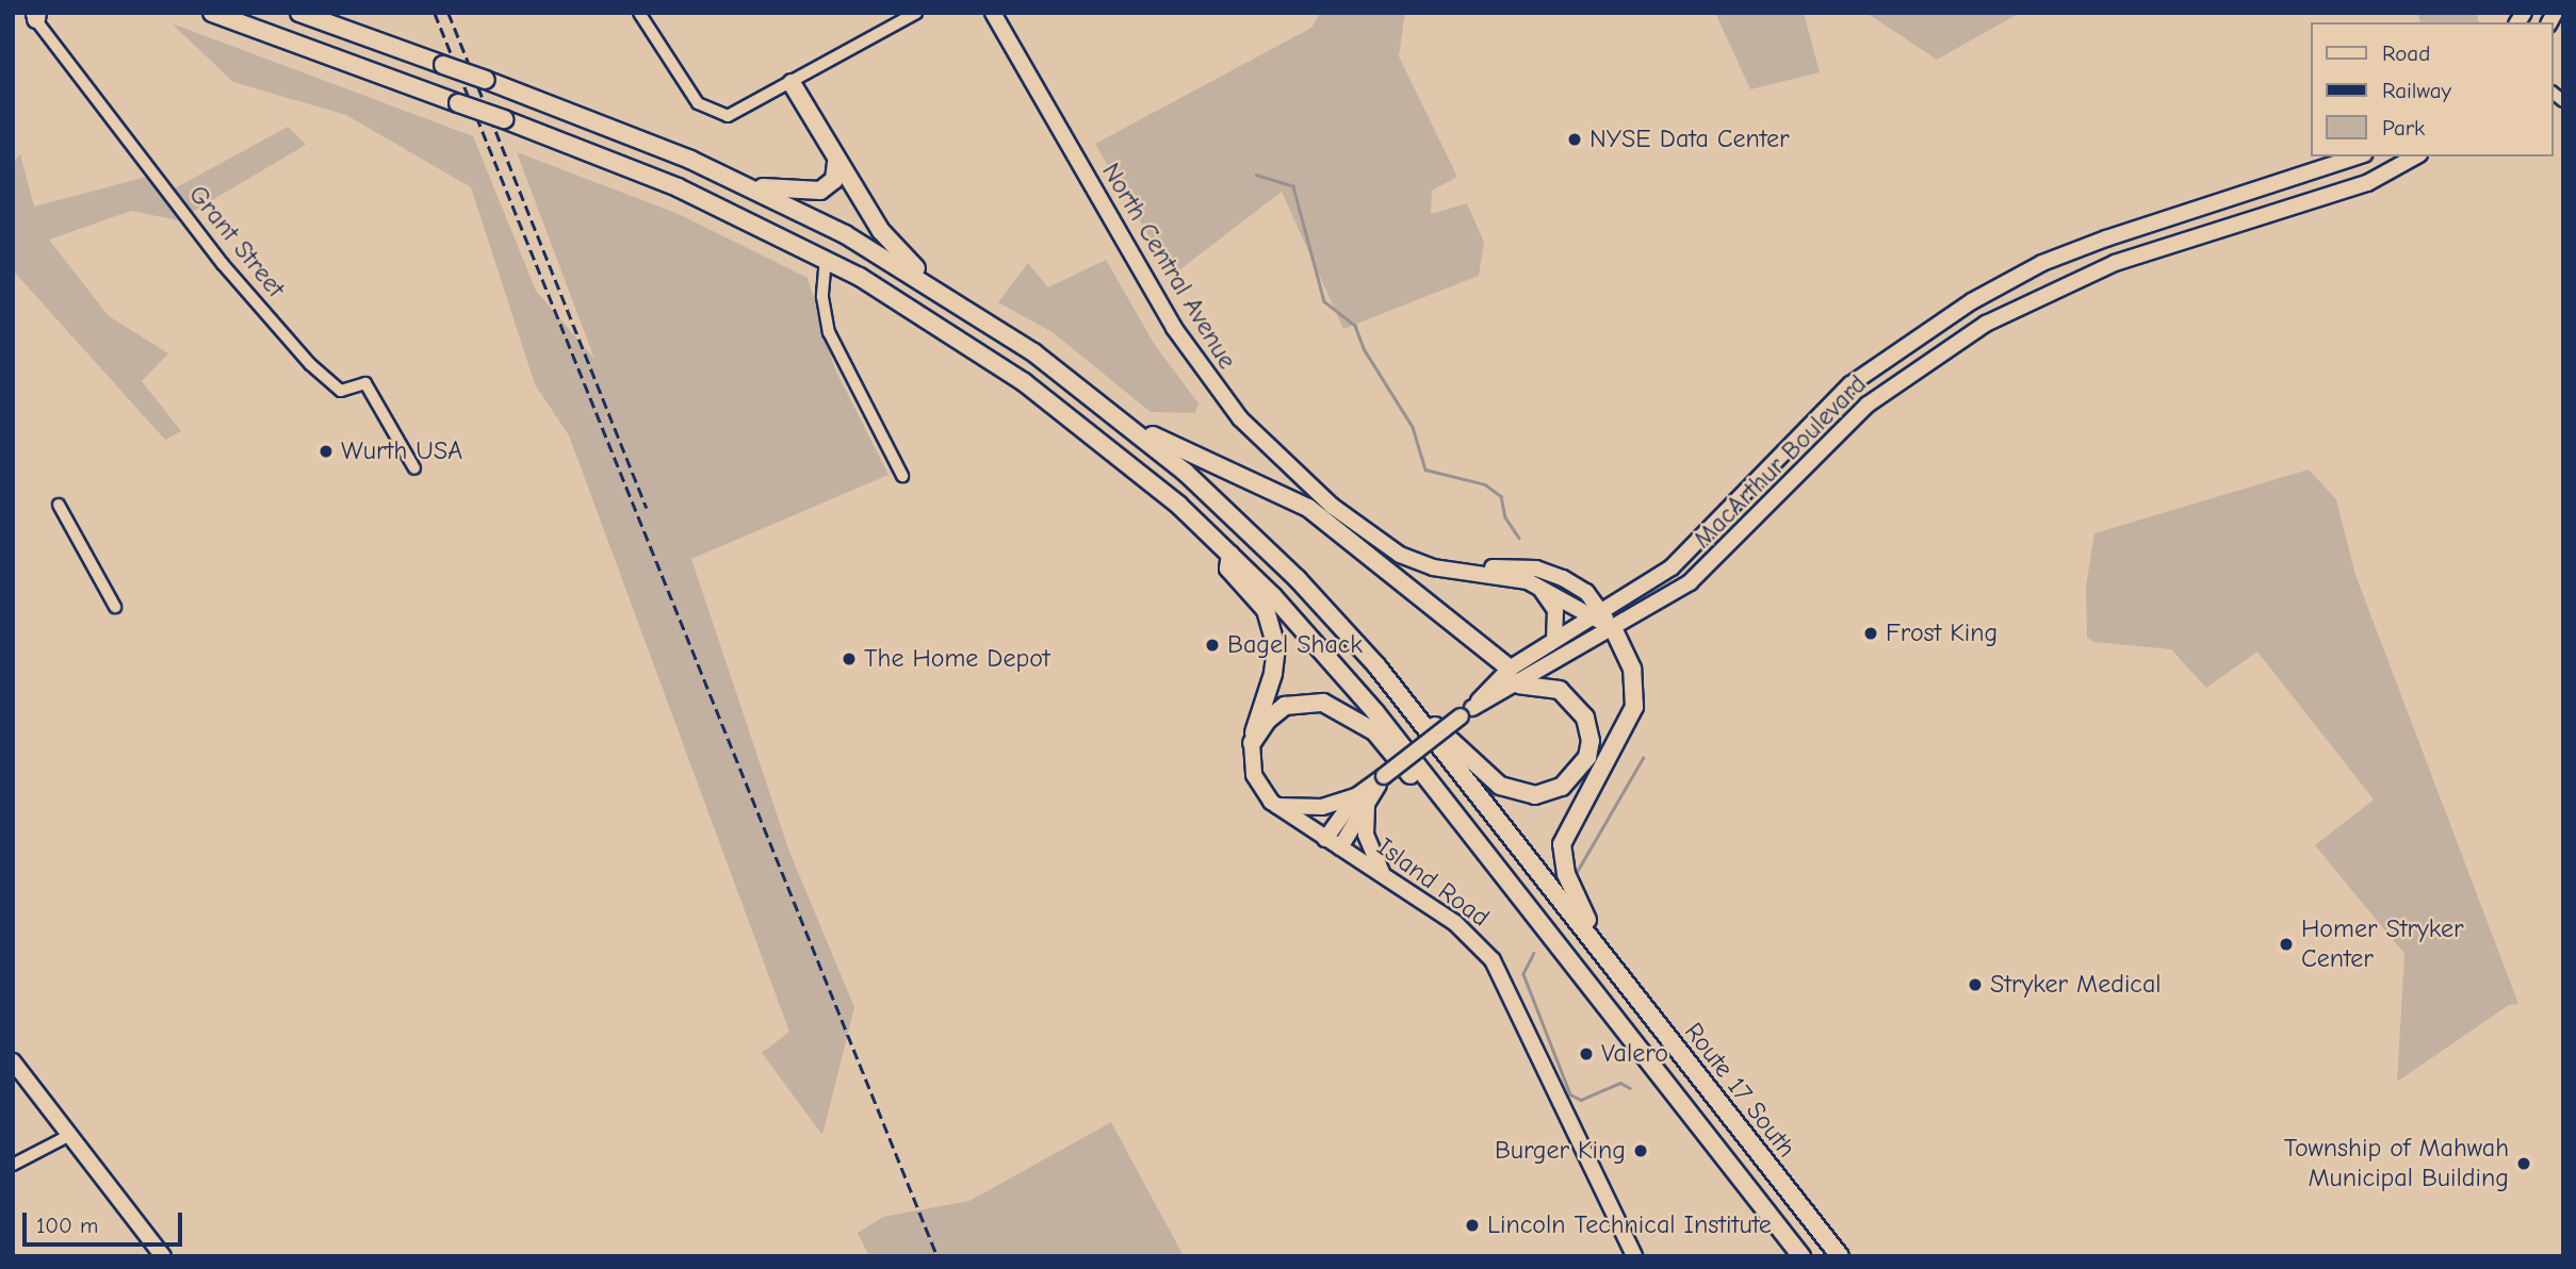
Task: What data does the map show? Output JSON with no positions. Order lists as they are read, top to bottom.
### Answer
{
  "streets": {
    "highway": ["Route 17 South"],
    "main road": ["North Central Avenue", "MacArthur Boulevard", "Island Road"],
    "street": ["Grant Street"]
  },
  "crossings": [
    ["North Central Avenue", "MacArthur Boulevard"],
    ["MacArthur Boulevard", "Island Road"]
  ],
  "places": [
    "NYSE Data Center",
    "Wurth USA",
    "Frost King",
    "Bagel Shack",
    "The Home Depot",
    "Homer Stryker Center",
    "Stryker Medical",
    "Valero",
    "Burger King",
    "Township of Mahwah Municipal Building",
    "Lincoln Technical Institute"
  ],
  "legend": ["Road", "Railway", "Park"],
  "scale_bar": "100 m"
}
